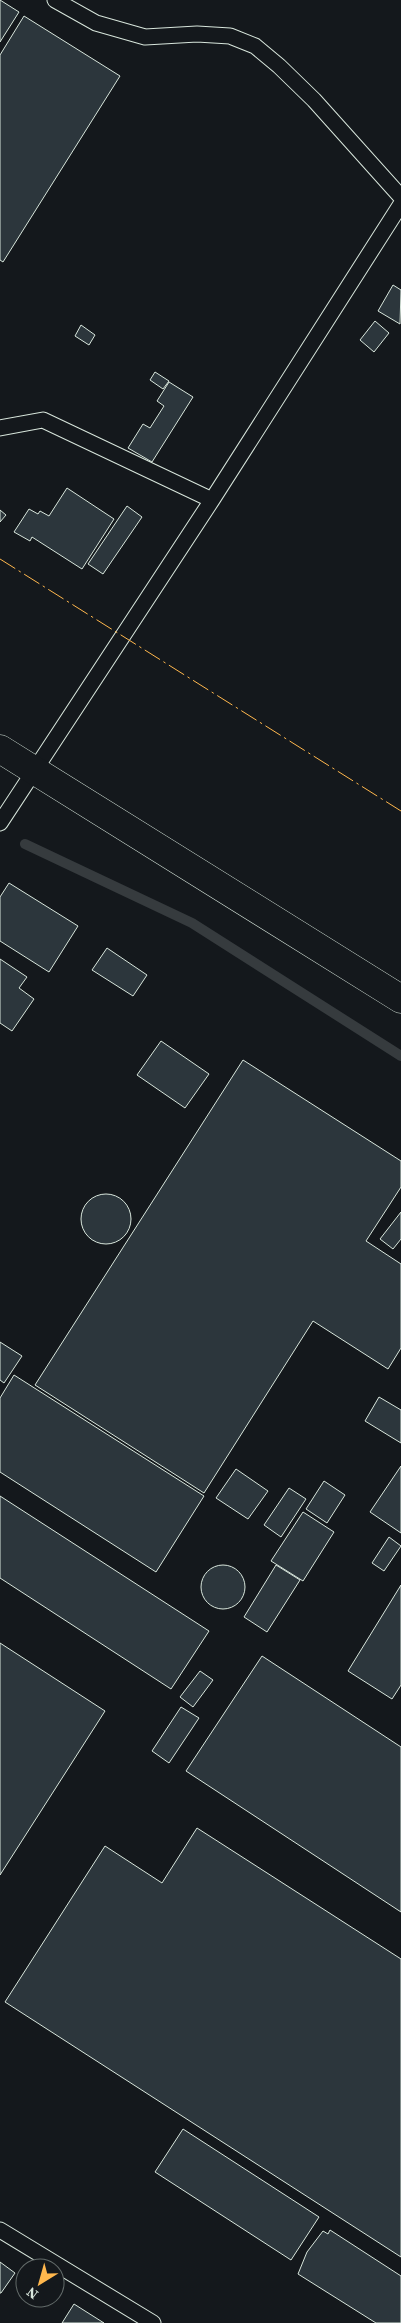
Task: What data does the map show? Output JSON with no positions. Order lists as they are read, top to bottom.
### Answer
{
  "north": "bottom left"
}
